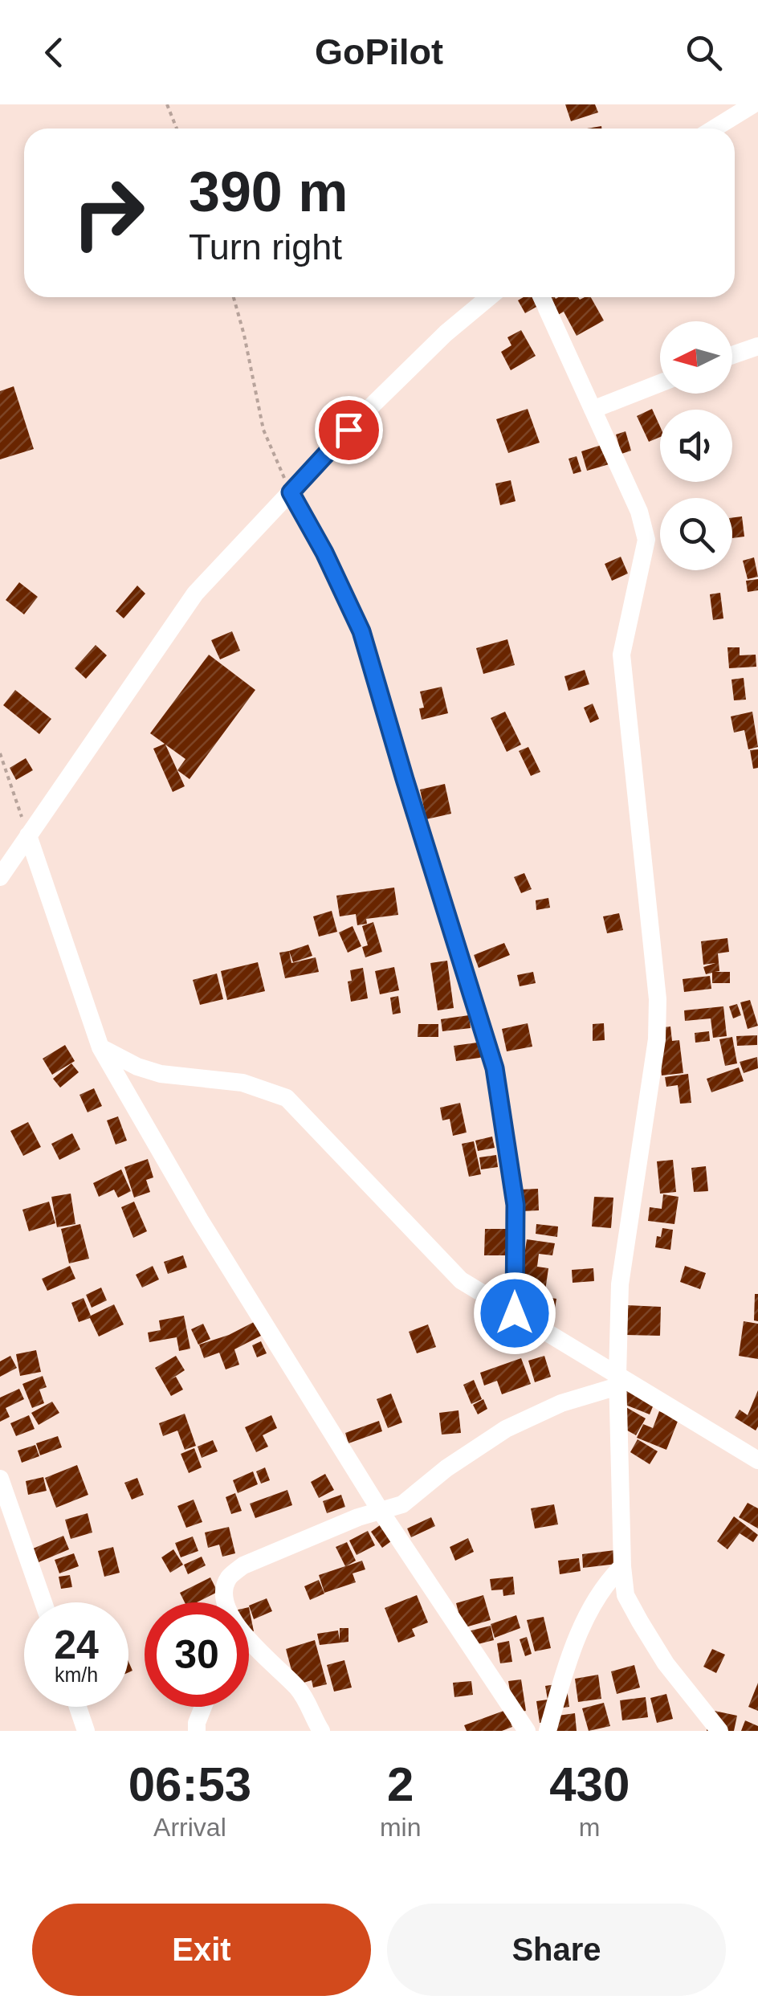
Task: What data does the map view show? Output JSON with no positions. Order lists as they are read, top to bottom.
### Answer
{
  "north": "left",
  "page": {
    "header": "GoPilot",
    "turn": ["390 m", "Turn right"],
    "speed": "24 km/h",
    "limit": "30",
    "eta": [
      "06:53",
      "Arrival",
      "2",
      "min",
      "430",
      "m"
    ],
    "buttons": ["Exit", "Share"]
  }
}
